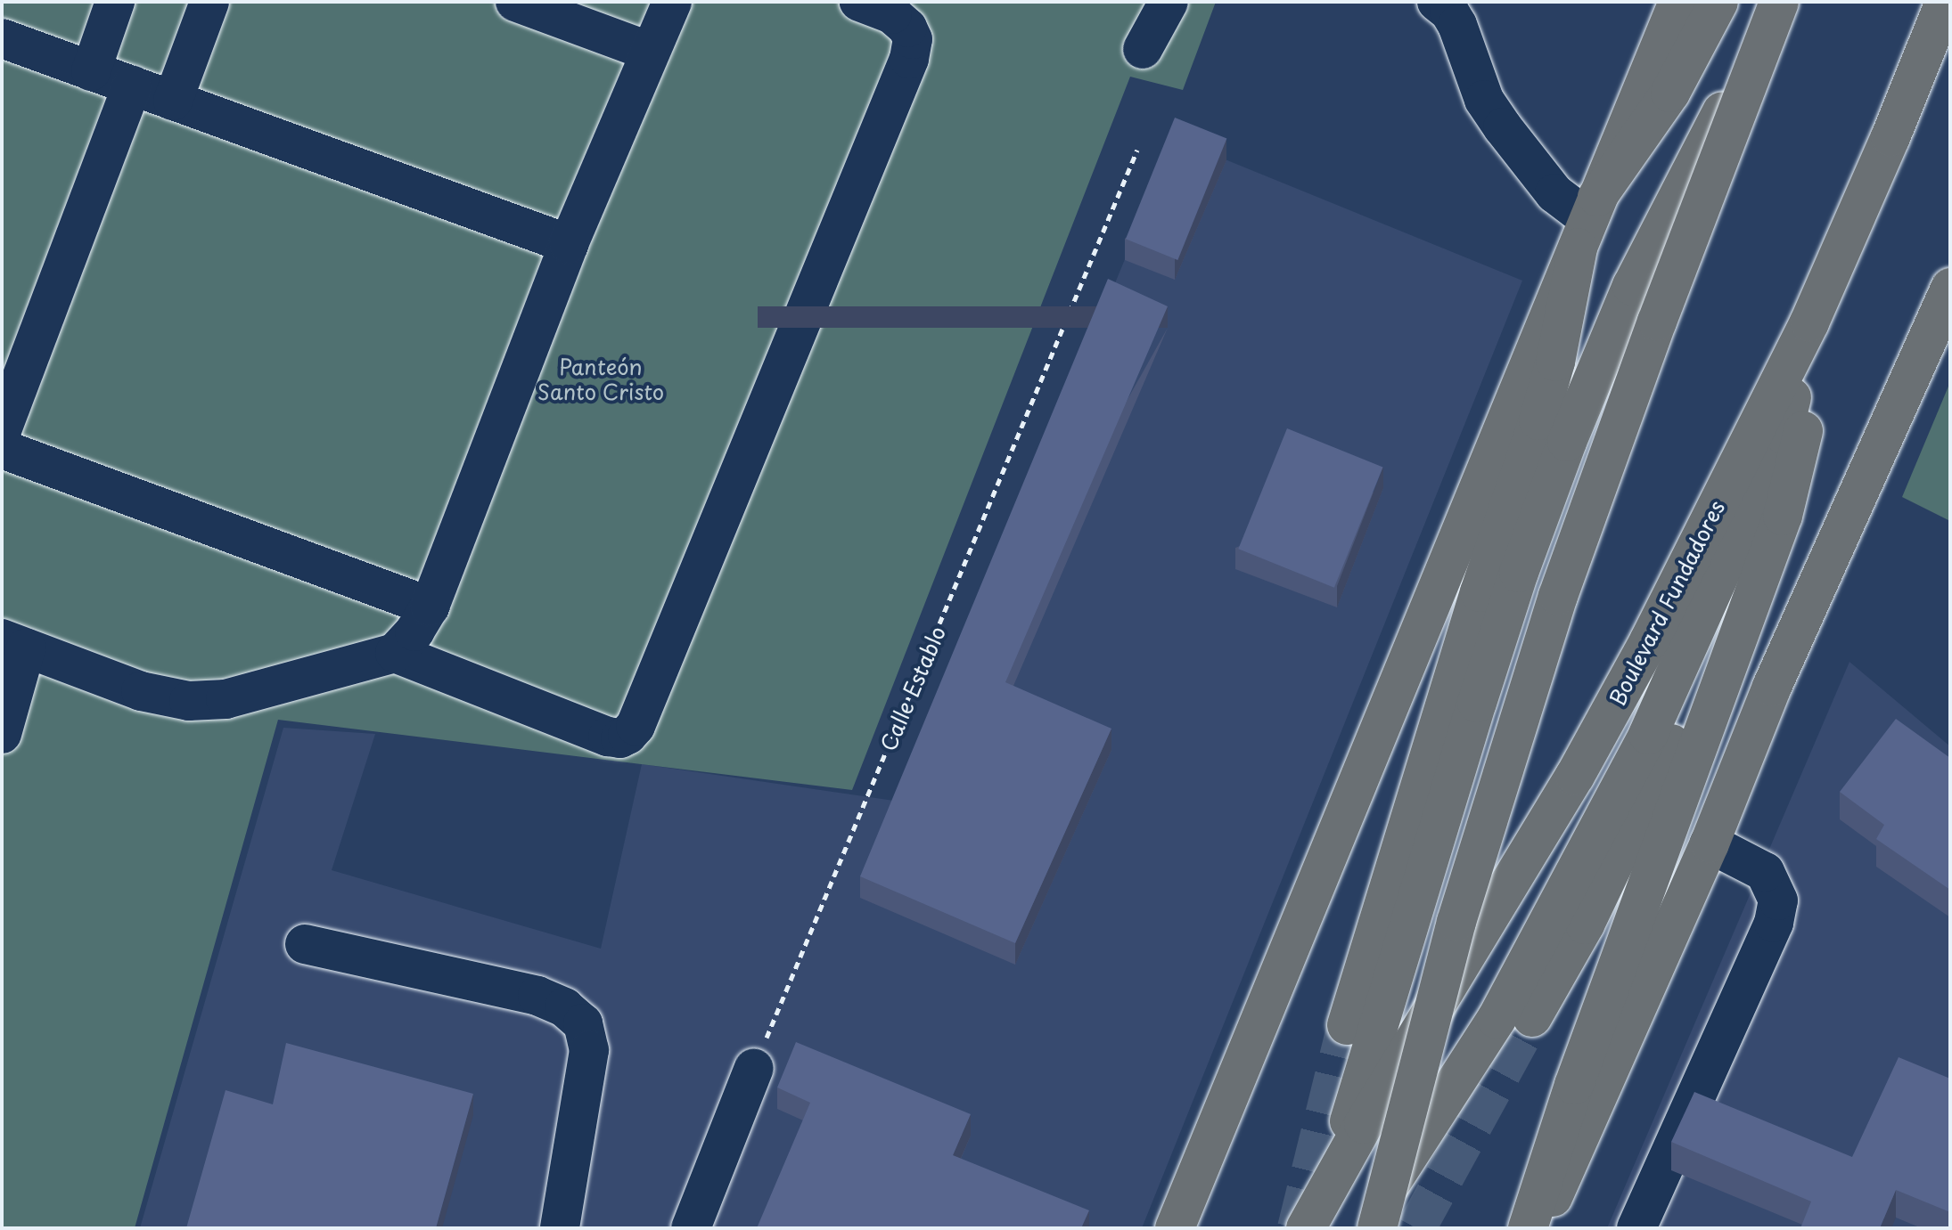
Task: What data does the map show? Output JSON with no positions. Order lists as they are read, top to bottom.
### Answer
{
  "streets": {
    "main road": ["Boulevard Fundadores"],
    "path": ["Calle Establo"]
  },
  "parks": ["Panteón Santo Cristo"]
}
